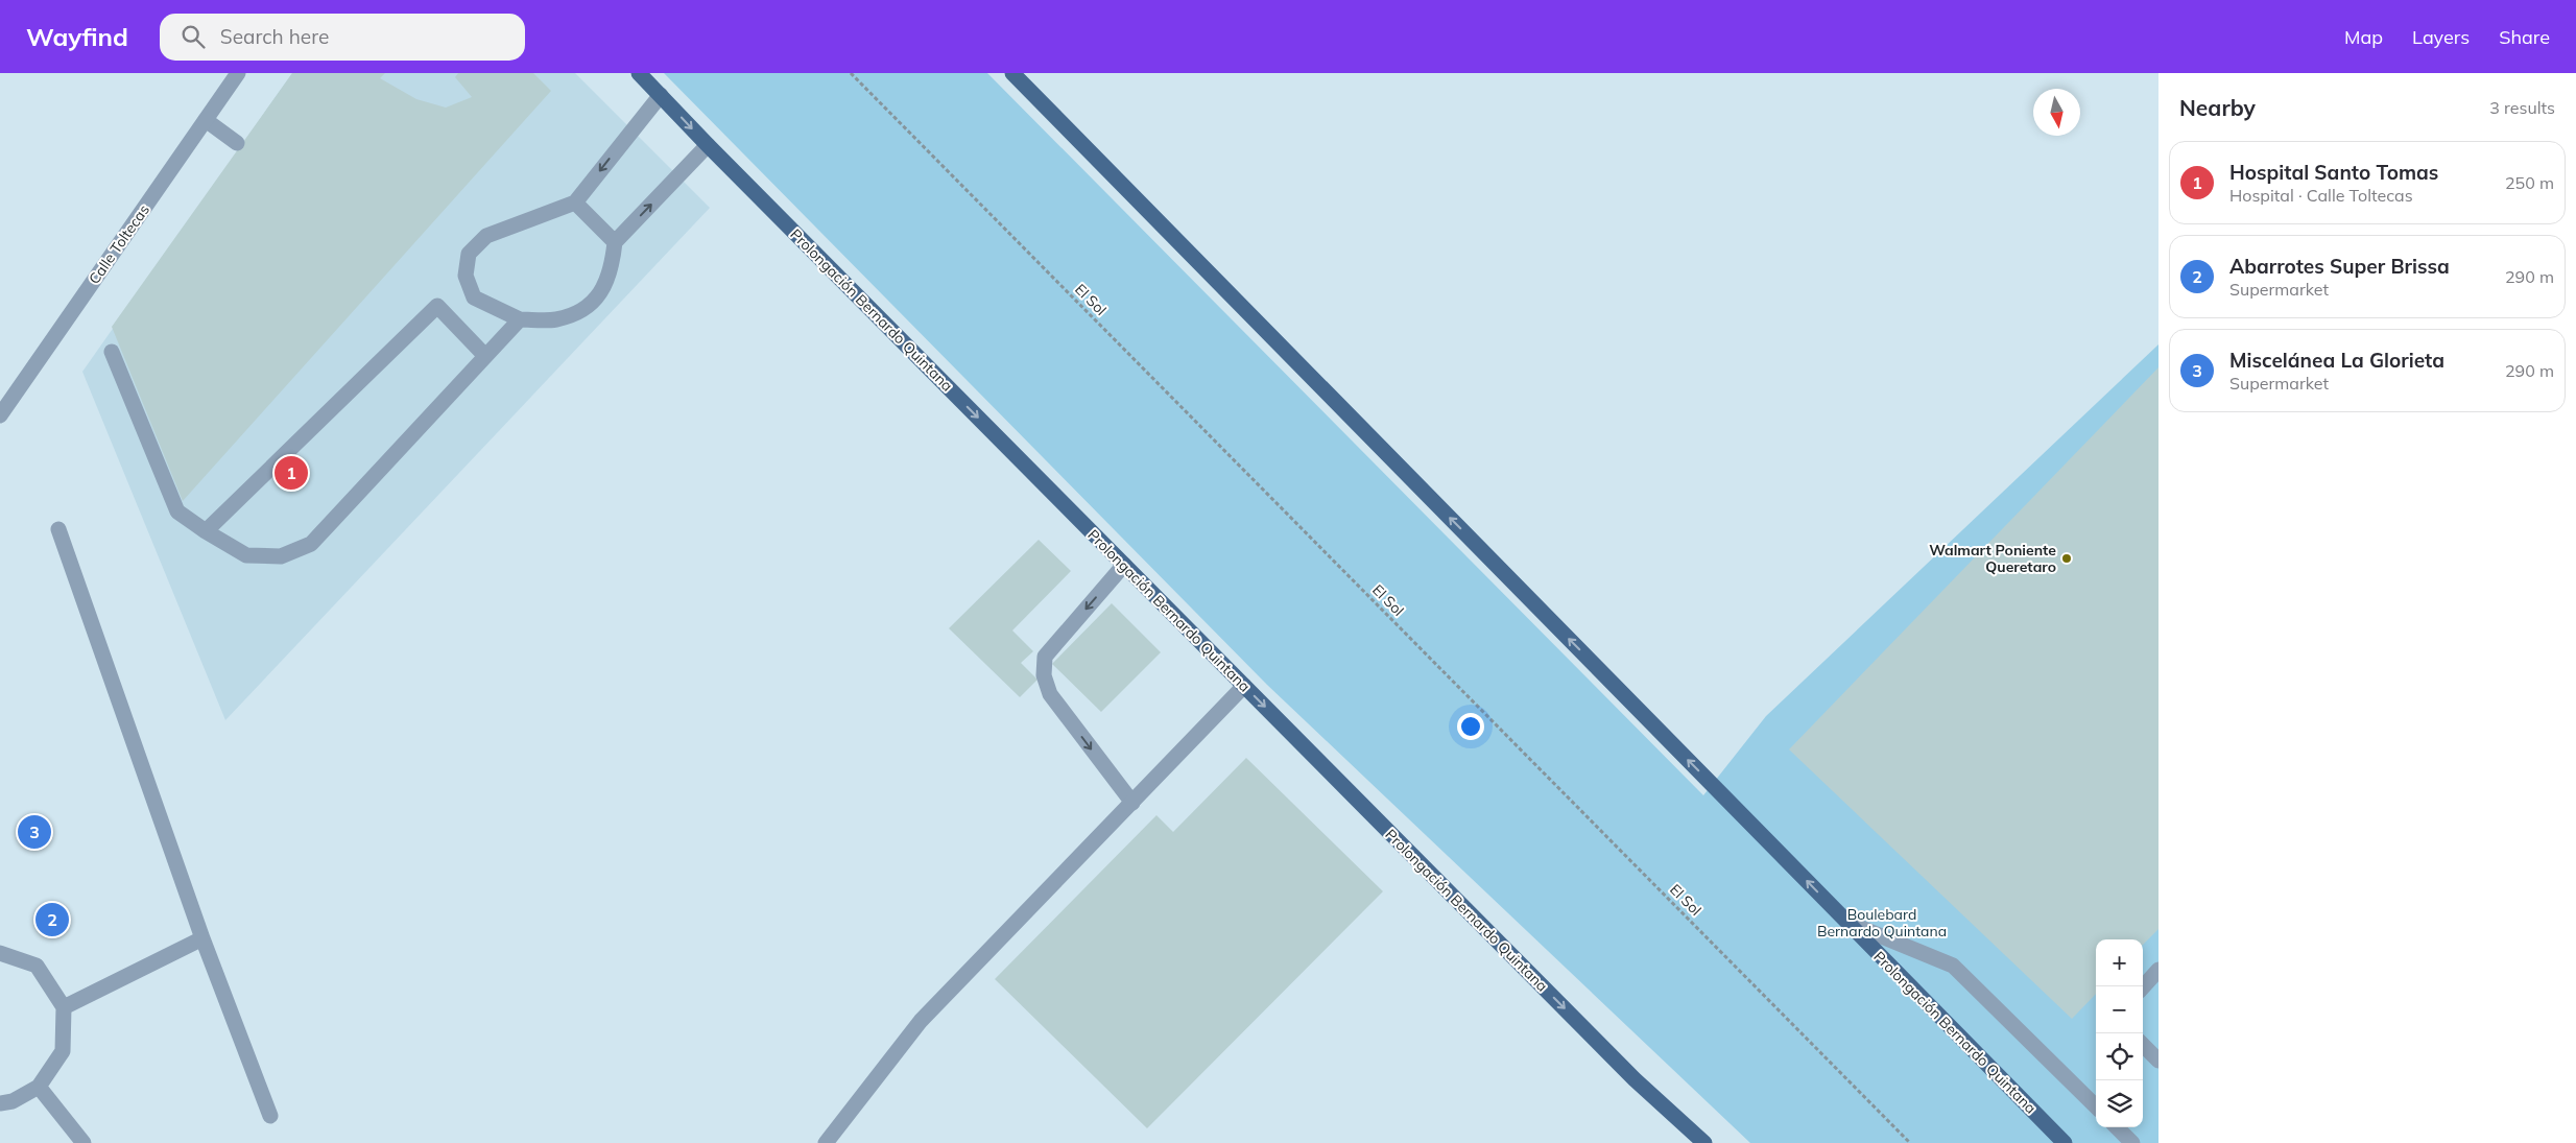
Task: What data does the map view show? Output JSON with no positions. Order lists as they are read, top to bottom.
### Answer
{
  "streets": {
    "main road": ["Prolongación Bernardo Quintana"],
    "street": ["Calle Toltecas"],
    "path": ["El Sol"]
  },
  "parks": ["Boulebard Bernardo Quintana"],
  "places": ["Walmart Poniente Queretaro"],
  "north": "bottom",
  "page": {
    "header": "Wayfind",
    "search": "Search here",
    "nav": ["Map", "Layers", "Share"],
    "heading": ["Nearby", "3 results"],
    "list": [
      {
        "mark": "1",
        "name": "Hospital Santo Tomas",
        "note": "Hospital · Calle Toltecas",
        "value": "250 m"
      },
      {
        "mark": "2",
        "name": "Abarrotes Super Brissa",
        "note": "Supermarket",
        "value": "290 m"
      },
      {
        "mark": "3",
        "name": "Miscelánea La Glorieta",
        "note": "Supermarket",
        "value": "290 m"
      }
    ],
    "pins": ["1", "3", "2"],
    "map_buttons": ["+", "−"]
  }
}
